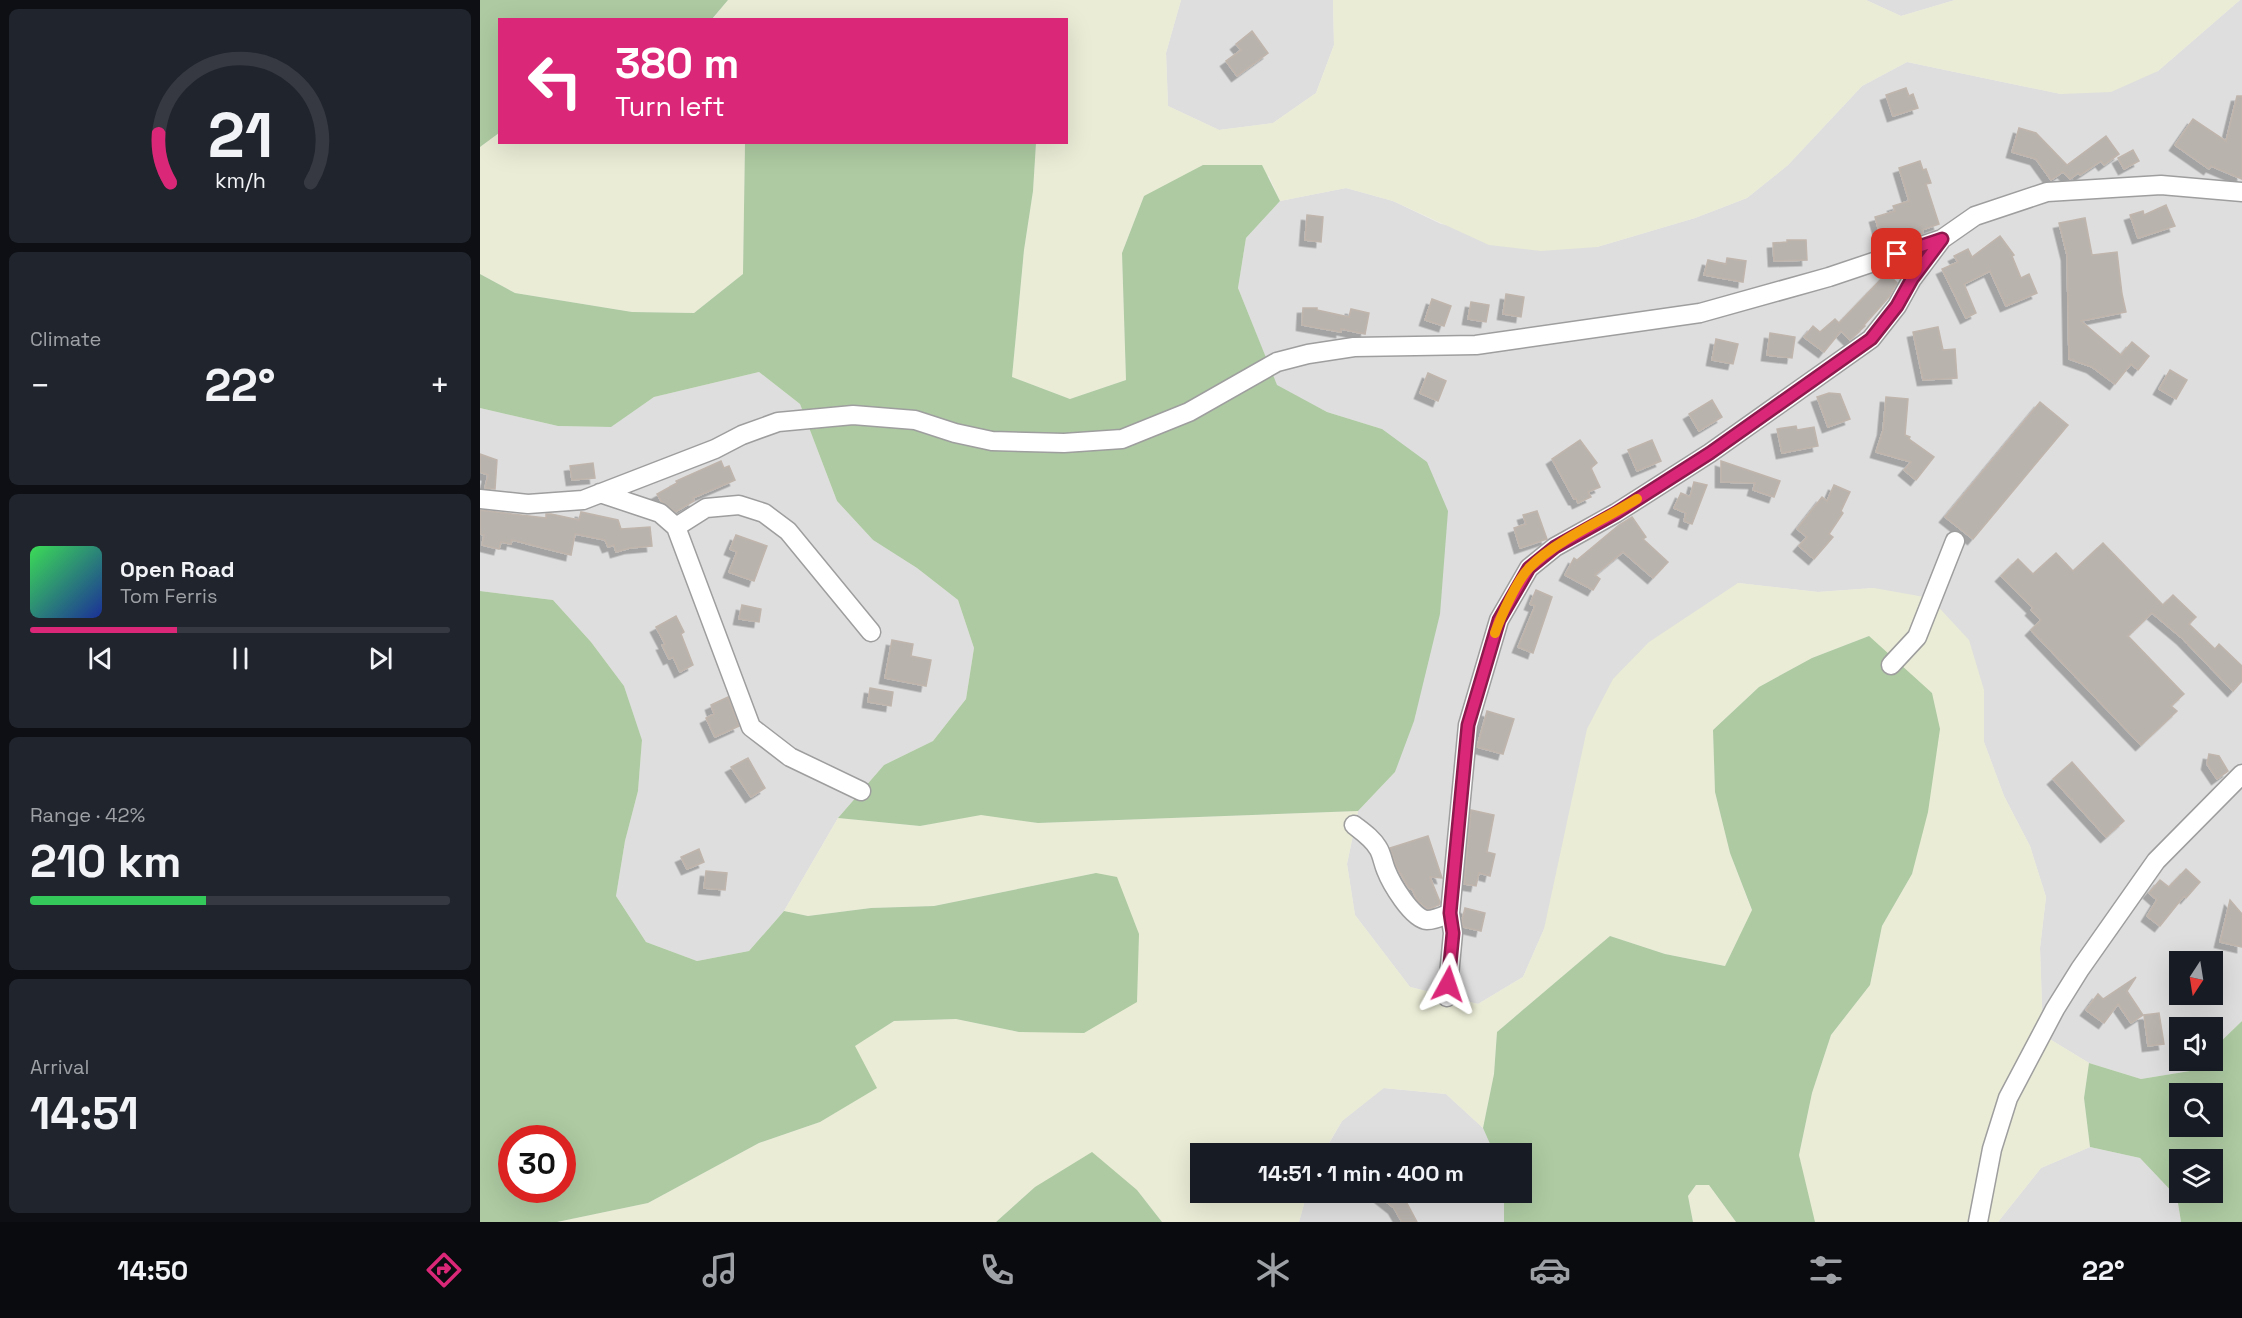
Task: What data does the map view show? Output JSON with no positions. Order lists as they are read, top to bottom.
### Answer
{
  "north": "bottom",
  "page": {
    "turn": ["380 m", "Turn left"],
    "tile": [
      "Climate",
      ["Range · 42%", "210 km"],
      ["Arrival", "14:51"]
    ],
    "heat": ["−", "22°", "+"],
    "song": ["Open Road", "Tom Ferris"],
    "limit": "30",
    "trip": "14:51 · 1 min · 400 m",
    "tabs": ["14:50", "22°"],
    "gauge": ["21", "km/h"]
  }
}
